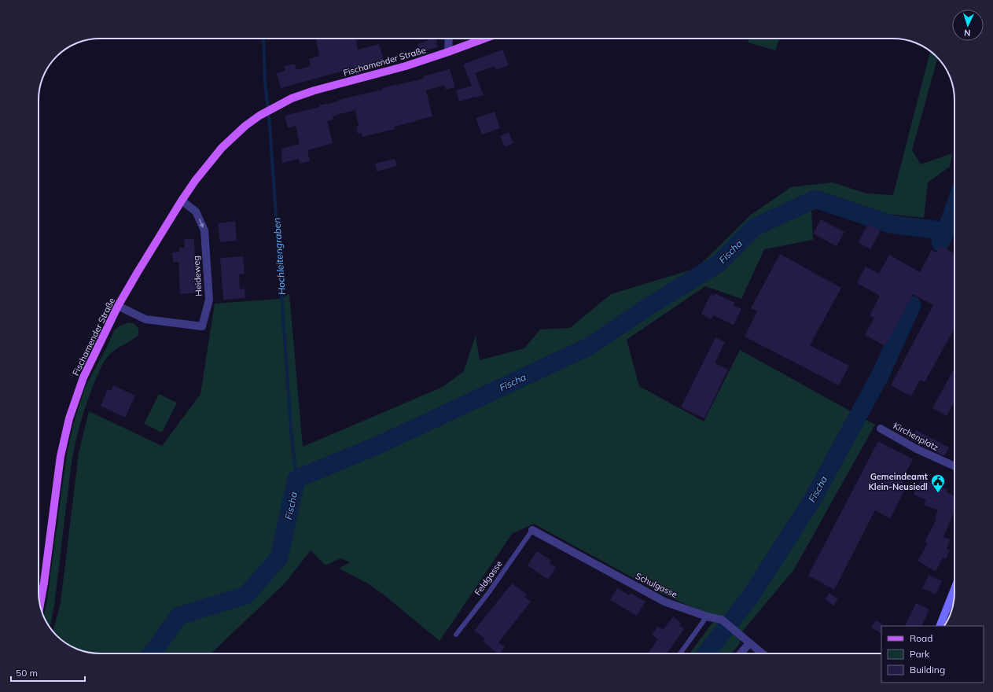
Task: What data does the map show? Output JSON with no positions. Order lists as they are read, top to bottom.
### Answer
{
  "streets": {
    "main road": ["Fischamender Straße"],
    "street": ["Heideweg", "Kirchenplatz", "Schulgasse"],
    "lane": ["Feldgasse"]
  },
  "crossings": [
    ["Fischamender Straße", "Heideweg"],
    ["Feldgasse", "Schulgasse"]
  ],
  "water": ["Fischa", "Hochleitengraben"],
  "places": {
    "public building": ["Gemeindeamt Klein-Neusiedl"]
  },
  "legend": ["Road", "Park", "Building"],
  "scale_bar": "50 m",
  "north": "bottom"
}
